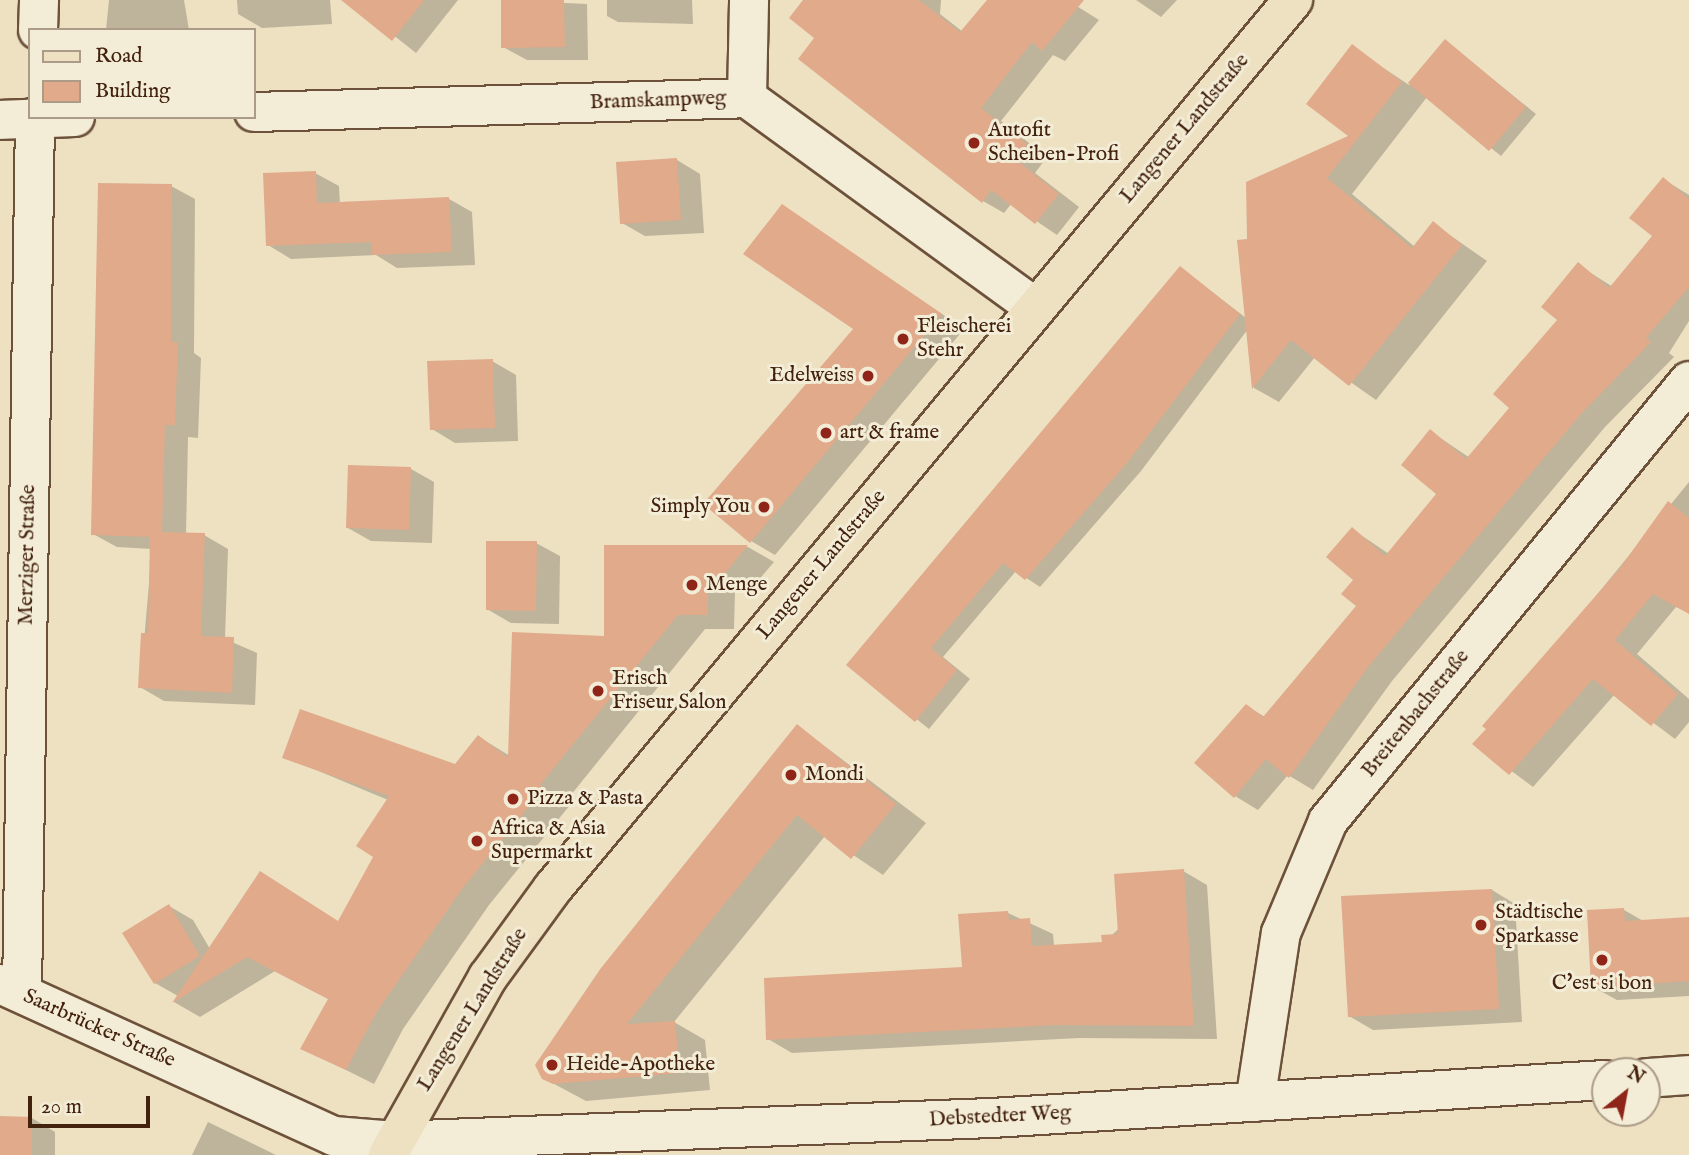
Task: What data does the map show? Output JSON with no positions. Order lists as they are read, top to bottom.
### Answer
{
  "streets": {
    "main road": ["Langener Landstraße"],
    "street": [
      "Bramskampweg",
      "Merziger Straße",
      "Breitenbachstraße",
      "Saarbrücker Straße",
      "Debstedter Weg"
    ]
  },
  "crossings": [
    ["Bramskampweg", "Langener Landstraße"],
    ["Langener Landstraße", "Saarbrücker Straße"],
    ["Langener Landstraße", "Debstedter Weg"],
    ["Merziger Straße", "Saarbrücker Straße"],
    ["Breitenbachstraße", "Debstedter Weg"],
    ["Saarbrücker Straße", "Debstedter Weg"]
  ],
  "places": [
    "Autofit Scheiben-Profi",
    "Fleischerei Stehr",
    "Edelweiss",
    "art & frame",
    "Simply You",
    "Menge",
    "Erisch Friseur Salon",
    "Mondi",
    "Pizza & Pasta",
    "Africa & Asia Supermarkt",
    "Städtische Sparkasse",
    "C'est si bon",
    "Heide-Apotheke"
  ],
  "legend": ["Road", "Building"],
  "scale_bar": "20 m",
  "north": "top right"
}
